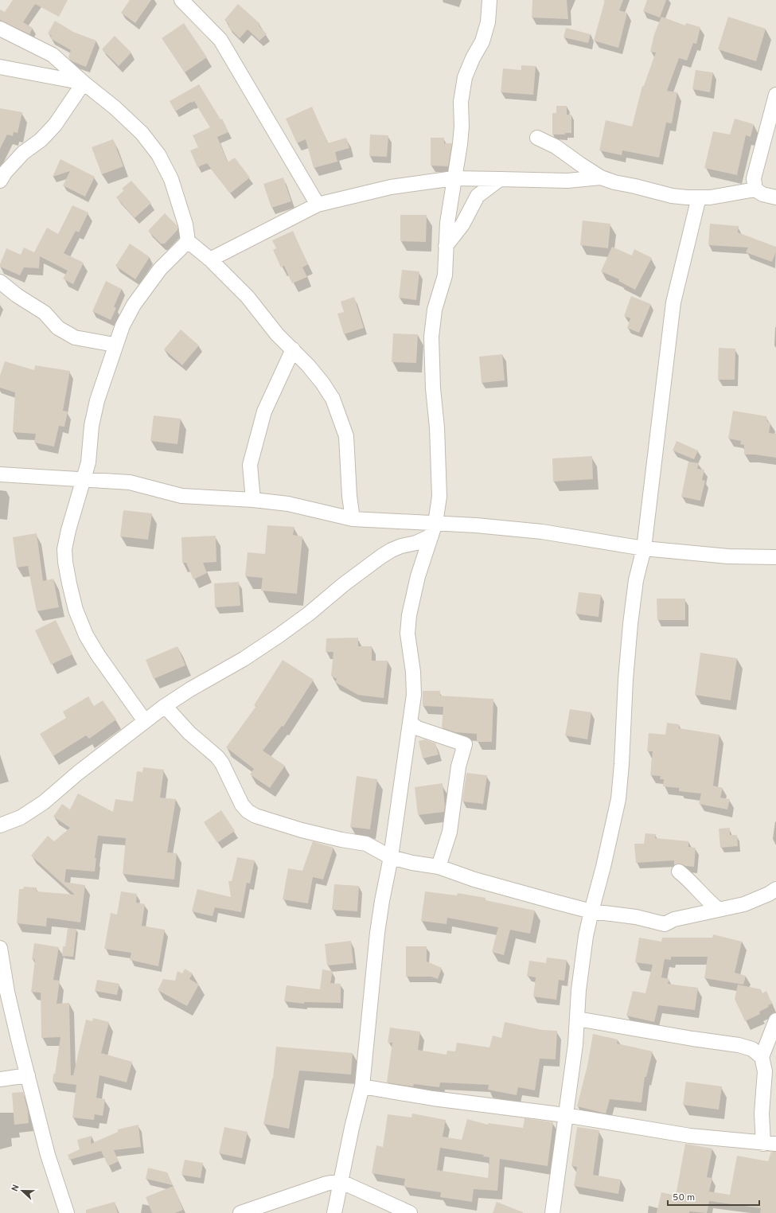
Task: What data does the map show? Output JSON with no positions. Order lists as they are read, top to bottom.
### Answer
{
  "scale_bar": "50 m",
  "north": "left"
}
